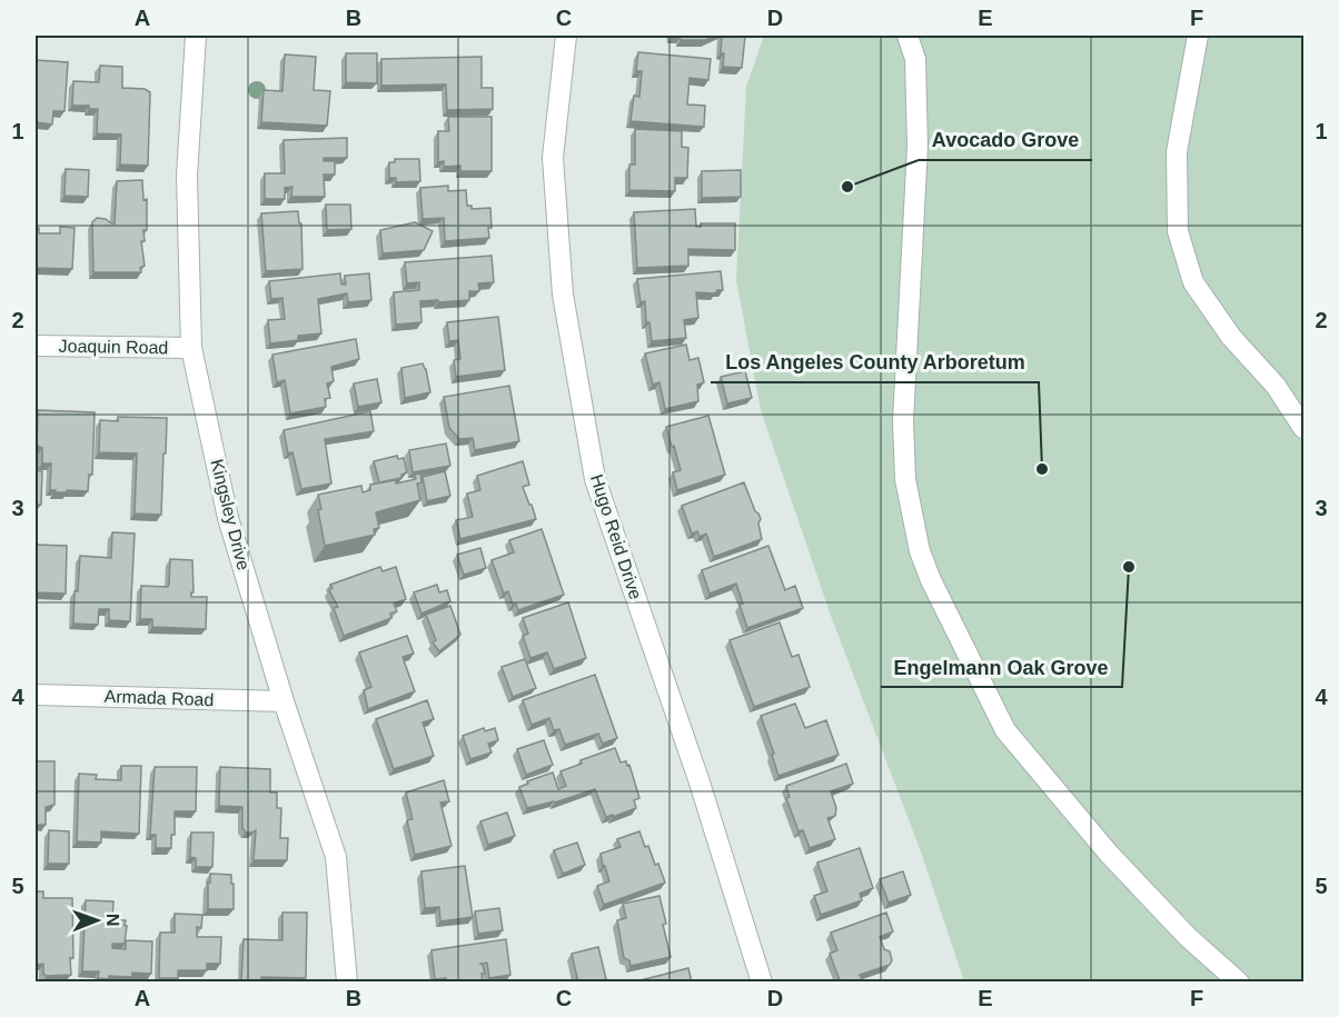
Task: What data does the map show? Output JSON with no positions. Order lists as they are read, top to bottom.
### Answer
{
  "streets": {
    "street": [
      "Joaquin Road",
      "Kingsley Drive",
      "Hugo Reid Drive",
      "Armada Road"
    ]
  },
  "crossings": [
    ["Joaquin Road", "Kingsley Drive"],
    ["Kingsley Drive", "Armada Road"]
  ],
  "places": ["Avocado Grove", "Los Angeles County Arboretum", "Engelmann Oak Grove"],
  "north": "right",
  "grid": {
    "columns": [
      "A",
      "B",
      "C",
      "D",
      "E",
      "F"
    ],
    "rows": [
      "1",
      "2",
      "3",
      "4",
      "5"
    ]
  }
}
